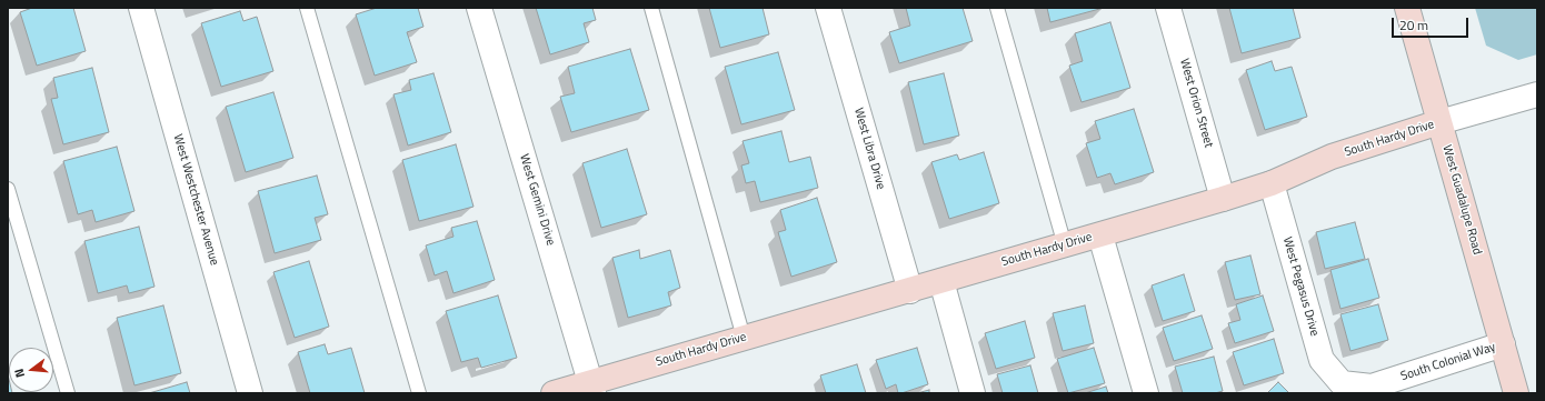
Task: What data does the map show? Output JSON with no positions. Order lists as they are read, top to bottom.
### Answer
{
  "streets": {
    "street": [
      "West Orion Street",
      "South Hardy Drive",
      "West Libra Drive",
      "West Westchester Avenue",
      "West Gemini Drive",
      "West Guadalupe Road",
      "West Pegasus Drive",
      "South Colonial Way"
    ]
  },
  "crossings": [
    ["West Orion Street", "South Hardy Drive"],
    ["South Hardy Drive", "West Libra Drive"],
    ["South Hardy Drive", "West Gemini Drive"],
    ["South Hardy Drive", "West Guadalupe Road"],
    ["South Hardy Drive", "West Pegasus Drive"],
    ["West Guadalupe Road", "South Colonial Way"],
    ["West Pegasus Drive", "South Colonial Way"]
  ],
  "scale_bar": "20 m",
  "north": "left"
}
